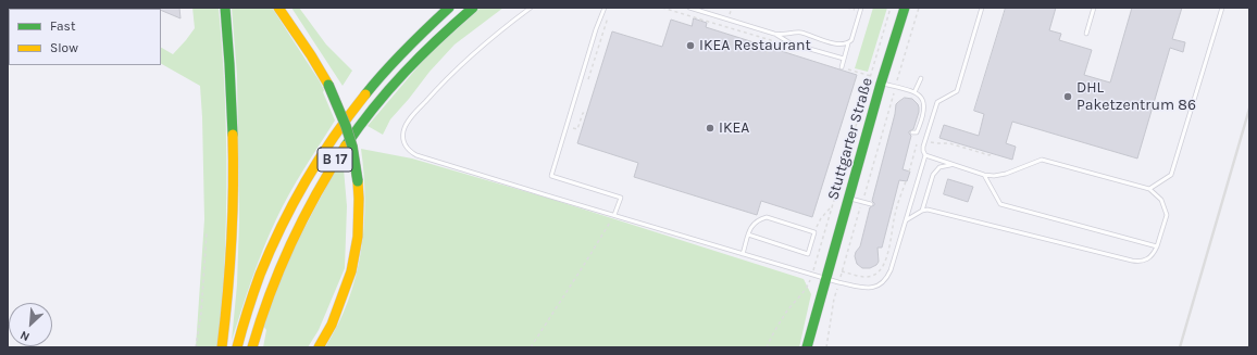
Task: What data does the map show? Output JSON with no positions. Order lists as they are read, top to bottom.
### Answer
{
  "streets": {
    "main road": ["Stuttgarter Straße", "B 17"]
  },
  "places": ["IKEA Restaurant", "DHL Paketzentrum 86", "IKEA"],
  "legend": ["Fast", "Slow"],
  "north": "bottom left"
}
